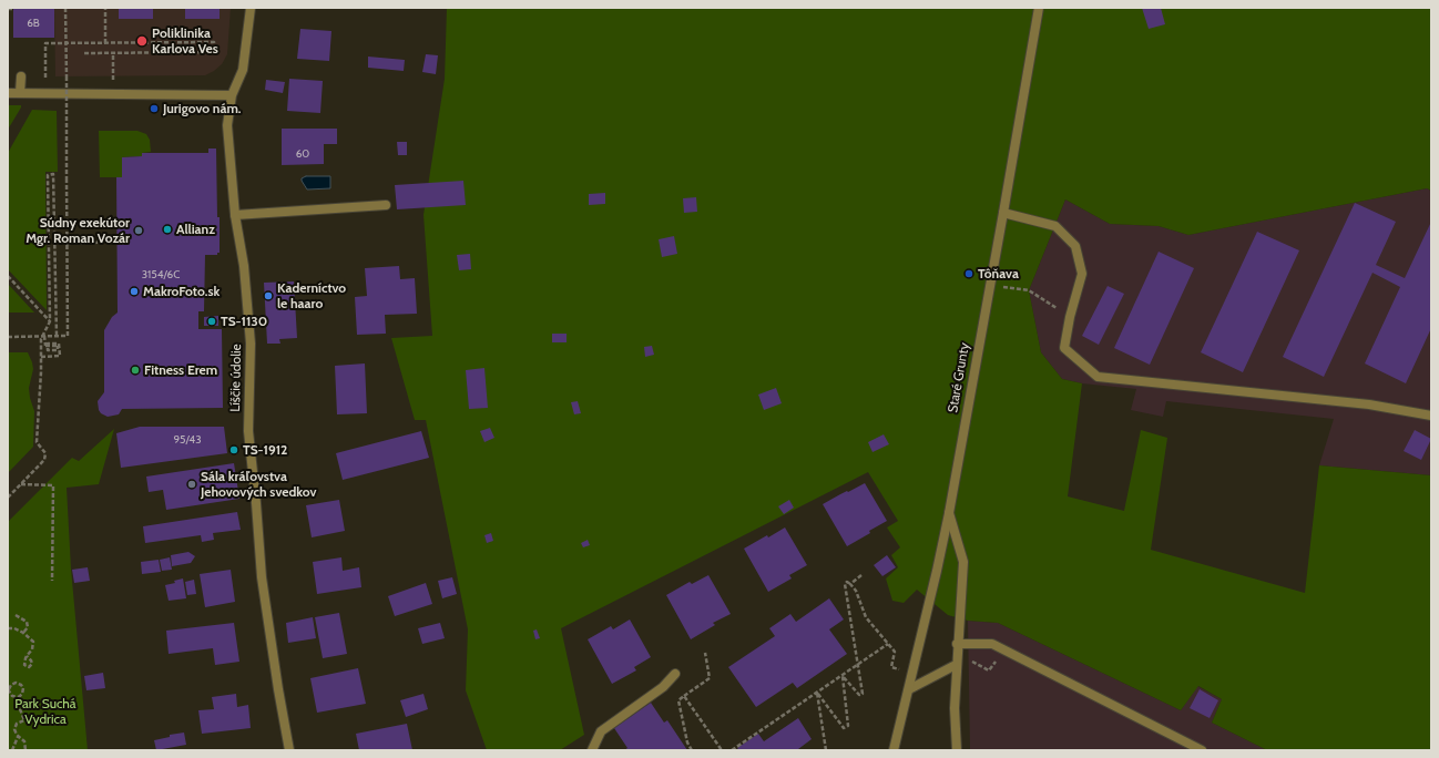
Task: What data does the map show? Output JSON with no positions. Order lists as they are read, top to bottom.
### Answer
{
  "streets": {
    "street": ["Líščie údolie", "Staré Grunty"]
  },
  "parks": ["Park Suchá Vydrica"],
  "places": [
    "Poliklinika Karlova Ves",
    "Jurigovo nám.",
    "Allianz",
    "Súdny exekútor Mgr. Roman Vozár",
    "Tôňava",
    "MakroFoto.sk",
    "Kaderníctvo le haaro",
    "TS-1130",
    "Fitness Erem",
    "TS-1912",
    "Sála kráľovstva Jehovových svedkov"
  ],
  "house_numbers": [
    "6B",
    "60",
    "3154/6C",
    "95/43"
  ]
}
